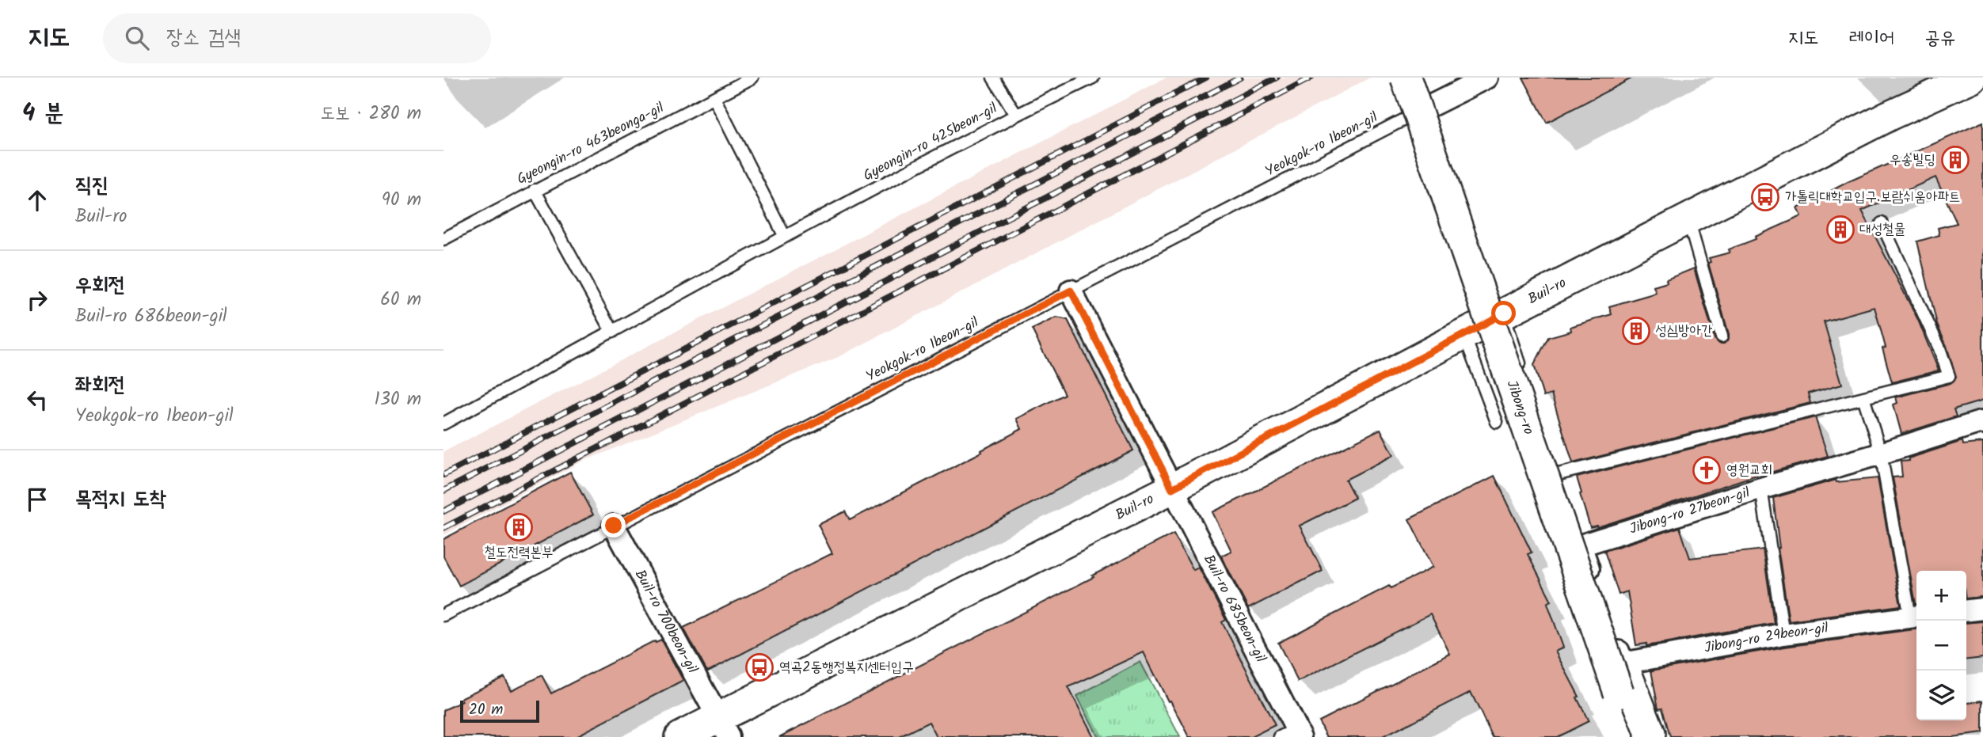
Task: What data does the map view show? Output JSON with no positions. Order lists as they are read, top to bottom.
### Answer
{
  "streets": {
    "street": [
      "Buil-ro",
      "Jibong-ro",
      "Jibong-ro 27beon-gil",
      "Buil-ro 685beon-gil",
      "Buil-ro 700beon-gil",
      "Jibong-ro 29beon-gil"
    ],
    "lane": ["Gyeongin-ro 425beon-gil", "Gyeongin-ro 463beonga-gil", "Yeokgok-ro 1beon-gil"]
  },
  "crossings": [
    ["Yeokgok-ro 1beon-gil", "Buil-ro 685beon-gil"],
    ["Yeokgok-ro 1beon-gil", "Buil-ro 700beon-gil"],
    ["Buil-ro", "Buil-ro 685beon-gil"],
    ["Buil-ro", "Buil-ro 700beon-gil"],
    ["Jibong-ro 27beon-gil", "Jibong-ro 29beon-gil"]
  ],
  "places": {
    "building": [
      "우송빌딩",
      "대성철물",
      "성심방아간",
      "철도전력본부"
    ],
    "bus stop": ["가톨릭대학교입구.보람쉬움아파트", "역곡2동행정복지센터입구"],
    "church": ["영원교회"]
  },
  "scale_bar": "20 m",
  "page": {
    "header": "지도",
    "search": "장소 검색",
    "nav": ["지도", "레이어", "공유"],
    "heading": ["4 분", "도보 · 280 m"],
    "list": [
      ["직진", "Buil-ro", "90 m"],
      ["우회전", "Buil-ro 686beon-gil", "60 m"],
      ["좌회전", "Yeokgok-ro 1beon-gil", "130 m"],
      "목적지 도착"
    ],
    "map_buttons": ["+", "−"],
    "scale": "20 m"
  }
}
